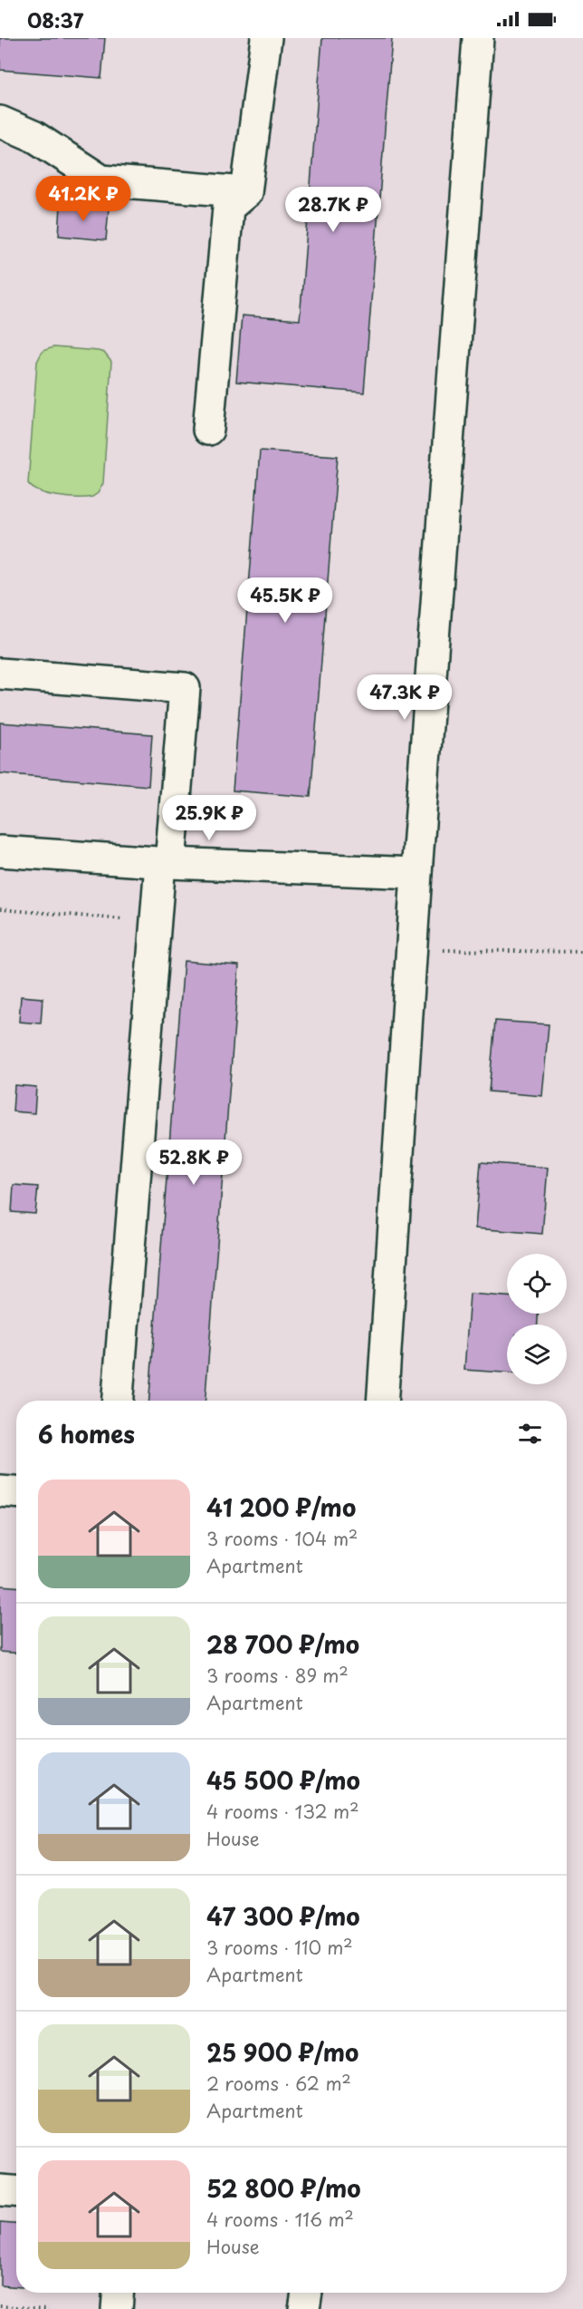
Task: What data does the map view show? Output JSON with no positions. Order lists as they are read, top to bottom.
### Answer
{
  "page": {
    "status": "08:37",
    "price": [
      "41.2K ₽",
      "28.7K ₽",
      "45.5K ₽",
      "47.3K ₽",
      "25.9K ₽",
      "52.8K ₽"
    ],
    "heading": "6 homes",
    "list": [
      {
        "name": "41 200 ₽/mo",
        "note": "3 rooms · 104 m² · Apartment"
      },
      {
        "name": "28 700 ₽/mo",
        "note": "3 rooms · 89 m² · Apartment"
      },
      {
        "name": "45 500 ₽/mo",
        "note": "4 rooms · 132 m² · House"
      },
      {
        "name": "47 300 ₽/mo",
        "note": "3 rooms · 110 m² · Apartment"
      },
      {
        "name": "25 900 ₽/mo",
        "note": "2 rooms · 62 m² · Apartment"
      },
      {
        "name": "52 800 ₽/mo",
        "note": "4 rooms · 116 m² · House"
      }
    ]
  }
}
